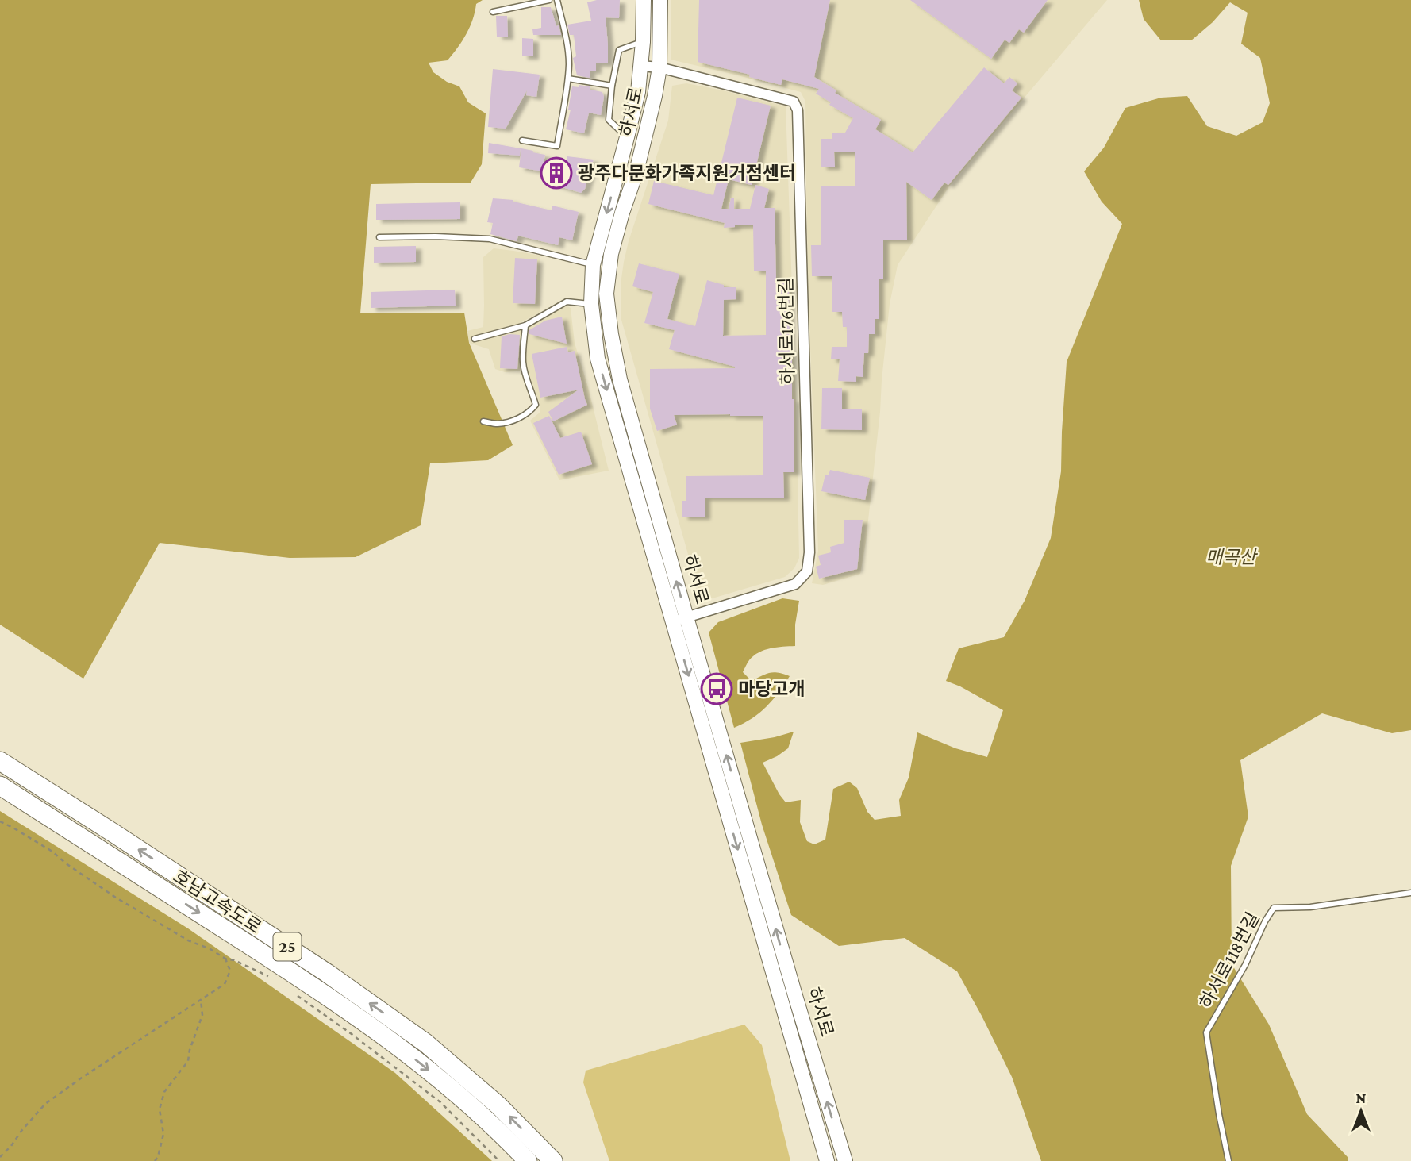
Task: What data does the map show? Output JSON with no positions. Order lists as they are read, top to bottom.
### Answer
{
  "streets": {
    "highway": ["호남고속도로", "25"],
    "main road": ["하서로"],
    "street": ["하서로176번길"],
    "lane": ["하서로118번길"]
  },
  "crossings": [
    ["하서로", "하서로176번길"]
  ],
  "parks": ["매곡산"],
  "places": {
    "building": ["광주다문화가족지원거점센터"],
    "bus stop": ["마당고개"]
  },
  "north": "top"
}
